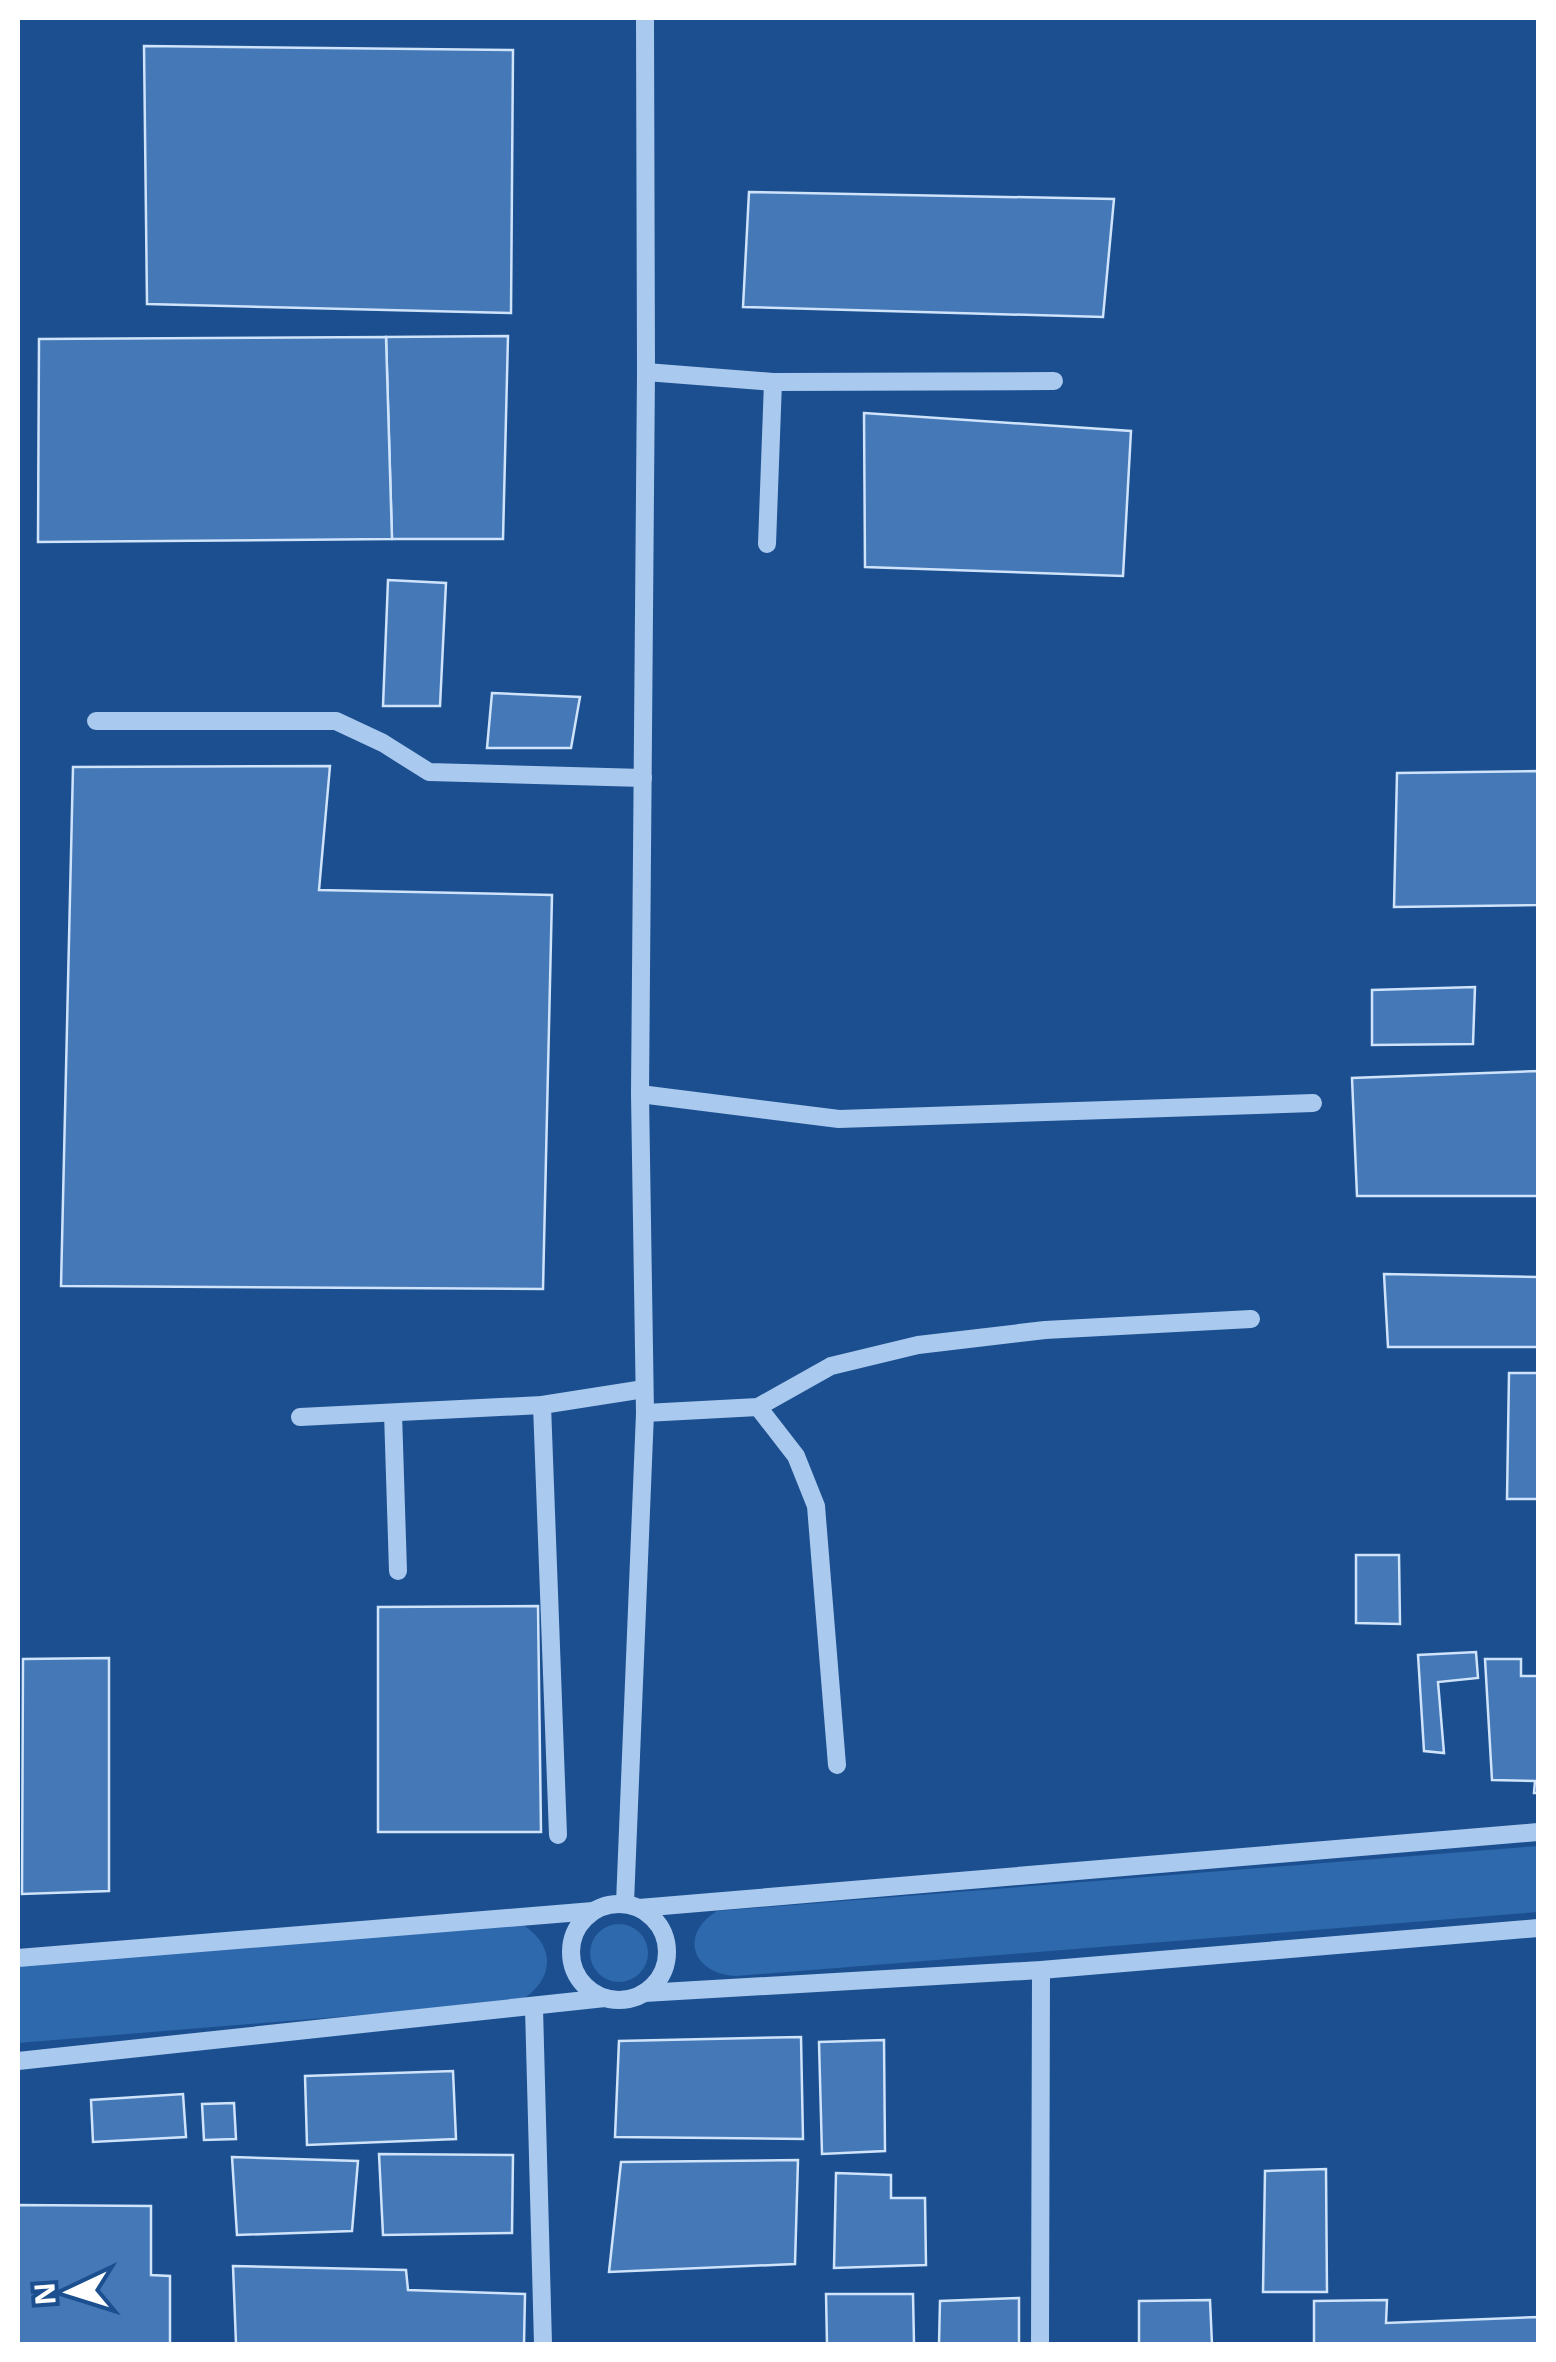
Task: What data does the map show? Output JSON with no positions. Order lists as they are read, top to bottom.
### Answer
{
  "north": "left"
}
